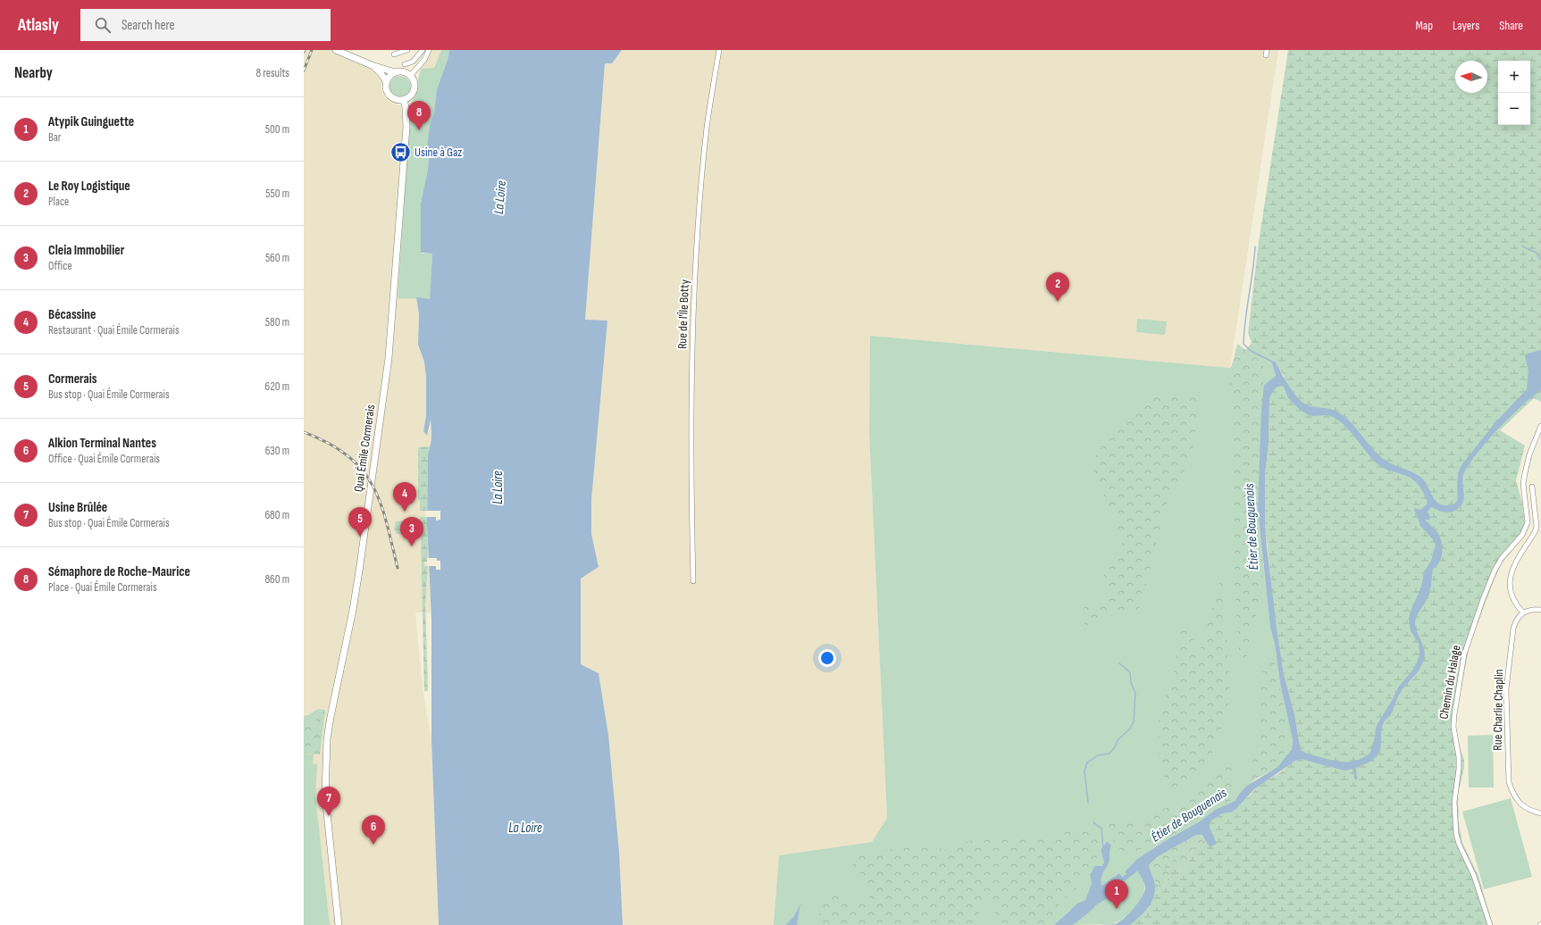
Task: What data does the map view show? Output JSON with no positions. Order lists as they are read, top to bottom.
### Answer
{
  "streets": {
    "main road": ["Quai Émile Cormerais"],
    "street": ["Rue de l'Île Botty", "Chemin du Halage", "Rue Charlie Chaplin"]
  },
  "water": ["La Loire", "Étier de Bouguenais"],
  "places": {
    "bus stop": ["Usine à Gaz"]
  },
  "north": "left",
  "page": {
    "header": "Atlasly",
    "search": "Search here",
    "nav": ["Map", "Layers", "Share"],
    "heading": ["Nearby", "8 results"],
    "map_buttons": ["+", "−"],
    "list": [
      {
        "mark": "1",
        "name": "Atypik Guinguette",
        "note": "Bar",
        "value": "500 m"
      },
      {
        "mark": "2",
        "name": "Le Roy Logistique",
        "note": "Place",
        "value": "550 m"
      },
      {
        "mark": "3",
        "name": "Cleia Immobilier",
        "note": "Office",
        "value": "560 m"
      },
      {
        "mark": "4",
        "name": "Bécassine",
        "note": "Restaurant · Quai Émile Cormerais",
        "value": "580 m"
      },
      {
        "mark": "5",
        "name": "Cormerais",
        "note": "Bus stop · Quai Émile Cormerais",
        "value": "620 m"
      },
      {
        "mark": "6",
        "name": "Alkion Terminal Nantes",
        "note": "Office · Quai Émile Cormerais",
        "value": "630 m"
      },
      {
        "mark": "7",
        "name": "Usine Brûlée",
        "note": "Bus stop · Quai Émile Cormerais",
        "value": "680 m"
      },
      {
        "mark": "8",
        "name": "Sémaphore de Roche-Maurice",
        "note": "Place · Quai Émile Cormerais",
        "value": "860 m"
      }
    ],
    "pins": [
      "8",
      "2",
      "4",
      "5",
      "3",
      "7",
      "6",
      "1"
    ]
  }
}
